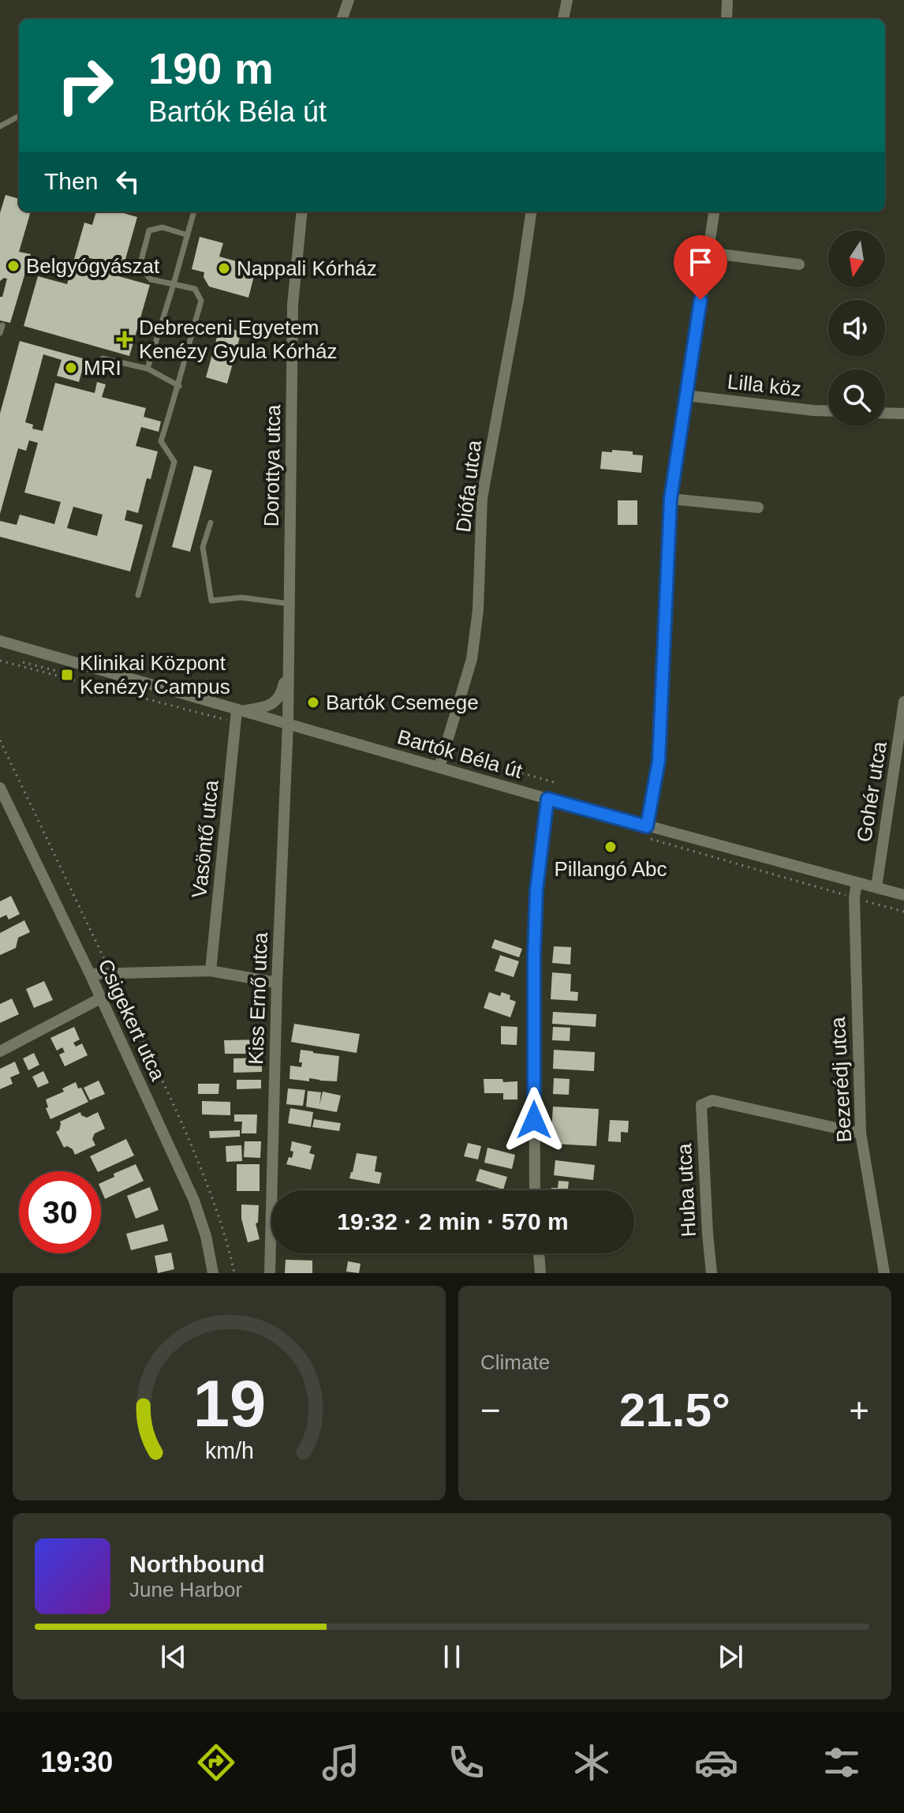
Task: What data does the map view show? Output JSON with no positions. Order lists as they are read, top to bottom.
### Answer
{
  "streets": {
    "street": [
      "Lilla köz",
      "Dorottya utca",
      "Diófa utca",
      "Bartók Béla út",
      "Gohér utca",
      "Vasöntő utca",
      "Kiss Ernő utca",
      "Csigekert utca",
      "Bezerédj utca",
      "Huba utca"
    ]
  },
  "crossings": [
    ["Dorottya utca", "Bartók Béla út"],
    ["Dorottya utca", "Kiss Ernő utca"],
    ["Diófa utca", "Bartók Béla út"],
    ["Bartók Béla út", "Gohér utca"],
    ["Bartók Béla út", "Vasöntő utca"],
    ["Bartók Béla út", "Kiss Ernő utca"],
    ["Bartók Béla út", "Bezerédj utca"],
    ["Bezerédj utca", "Huba utca"]
  ],
  "places": {
    "other": [
      "Belgyógyászat",
      "Nappali Kórház",
      "MRI",
      "Bartók Csemege",
      "Pillangó Abc"
    ],
    "health": ["Debreceni Egyetem Kenézy Gyula Kórház"],
    "transit": ["Klinikai Központ Kenézy Campus"]
  },
  "north": "bottom",
  "page": {
    "turn": ["190 m", "Bartók Béla út"],
    "then": "Then",
    "limit": "30",
    "trip": "19:32 · 2 min · 570 m",
    "tile": "Climate",
    "heat": ["−", "21.5°", "+"],
    "song": ["Northbound", "June Harbor"],
    "tabs": "19:30",
    "gauge": ["19", "km/h"]
  }
}
